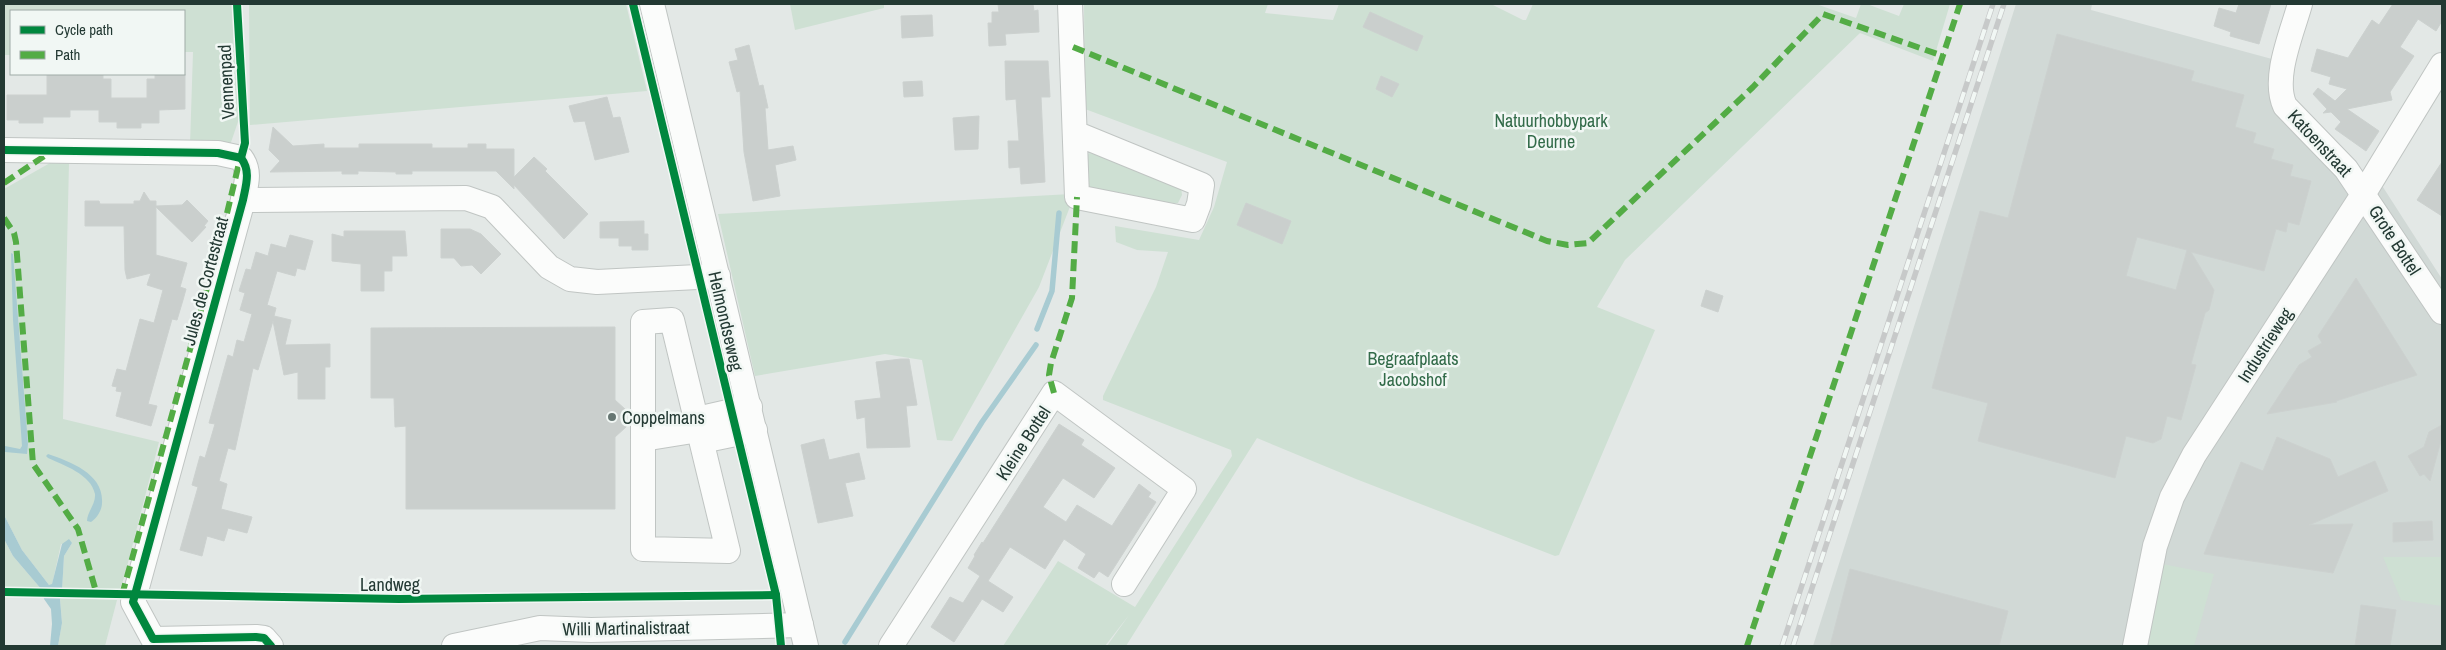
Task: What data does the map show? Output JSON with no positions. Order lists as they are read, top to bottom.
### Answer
{
  "streets": {
    "street": [
      "Katoenstraat",
      "Grote Bottel",
      "Jules de Cortestraat",
      "Helmondseweg",
      "Industrieweg",
      "Kleine Bottel",
      "Willi Martinalistraat"
    ],
    "cycle path": ["Vennenpad", "Landweg"]
  },
  "crossings": [
    ["Katoenstraat", "Grote Bottel"],
    ["Katoenstraat", "Industrieweg"],
    ["Grote Bottel", "Industrieweg"],
    ["Jules de Cortestraat", "Helmondseweg"],
    ["Helmondseweg", "Willi Martinalistraat"]
  ],
  "parks": ["Natuurhobbypark Deurne", "Begraafplaats Jacobshof"],
  "places": ["Coppelmans"],
  "legend": ["Cycle path", "Path"]
}
